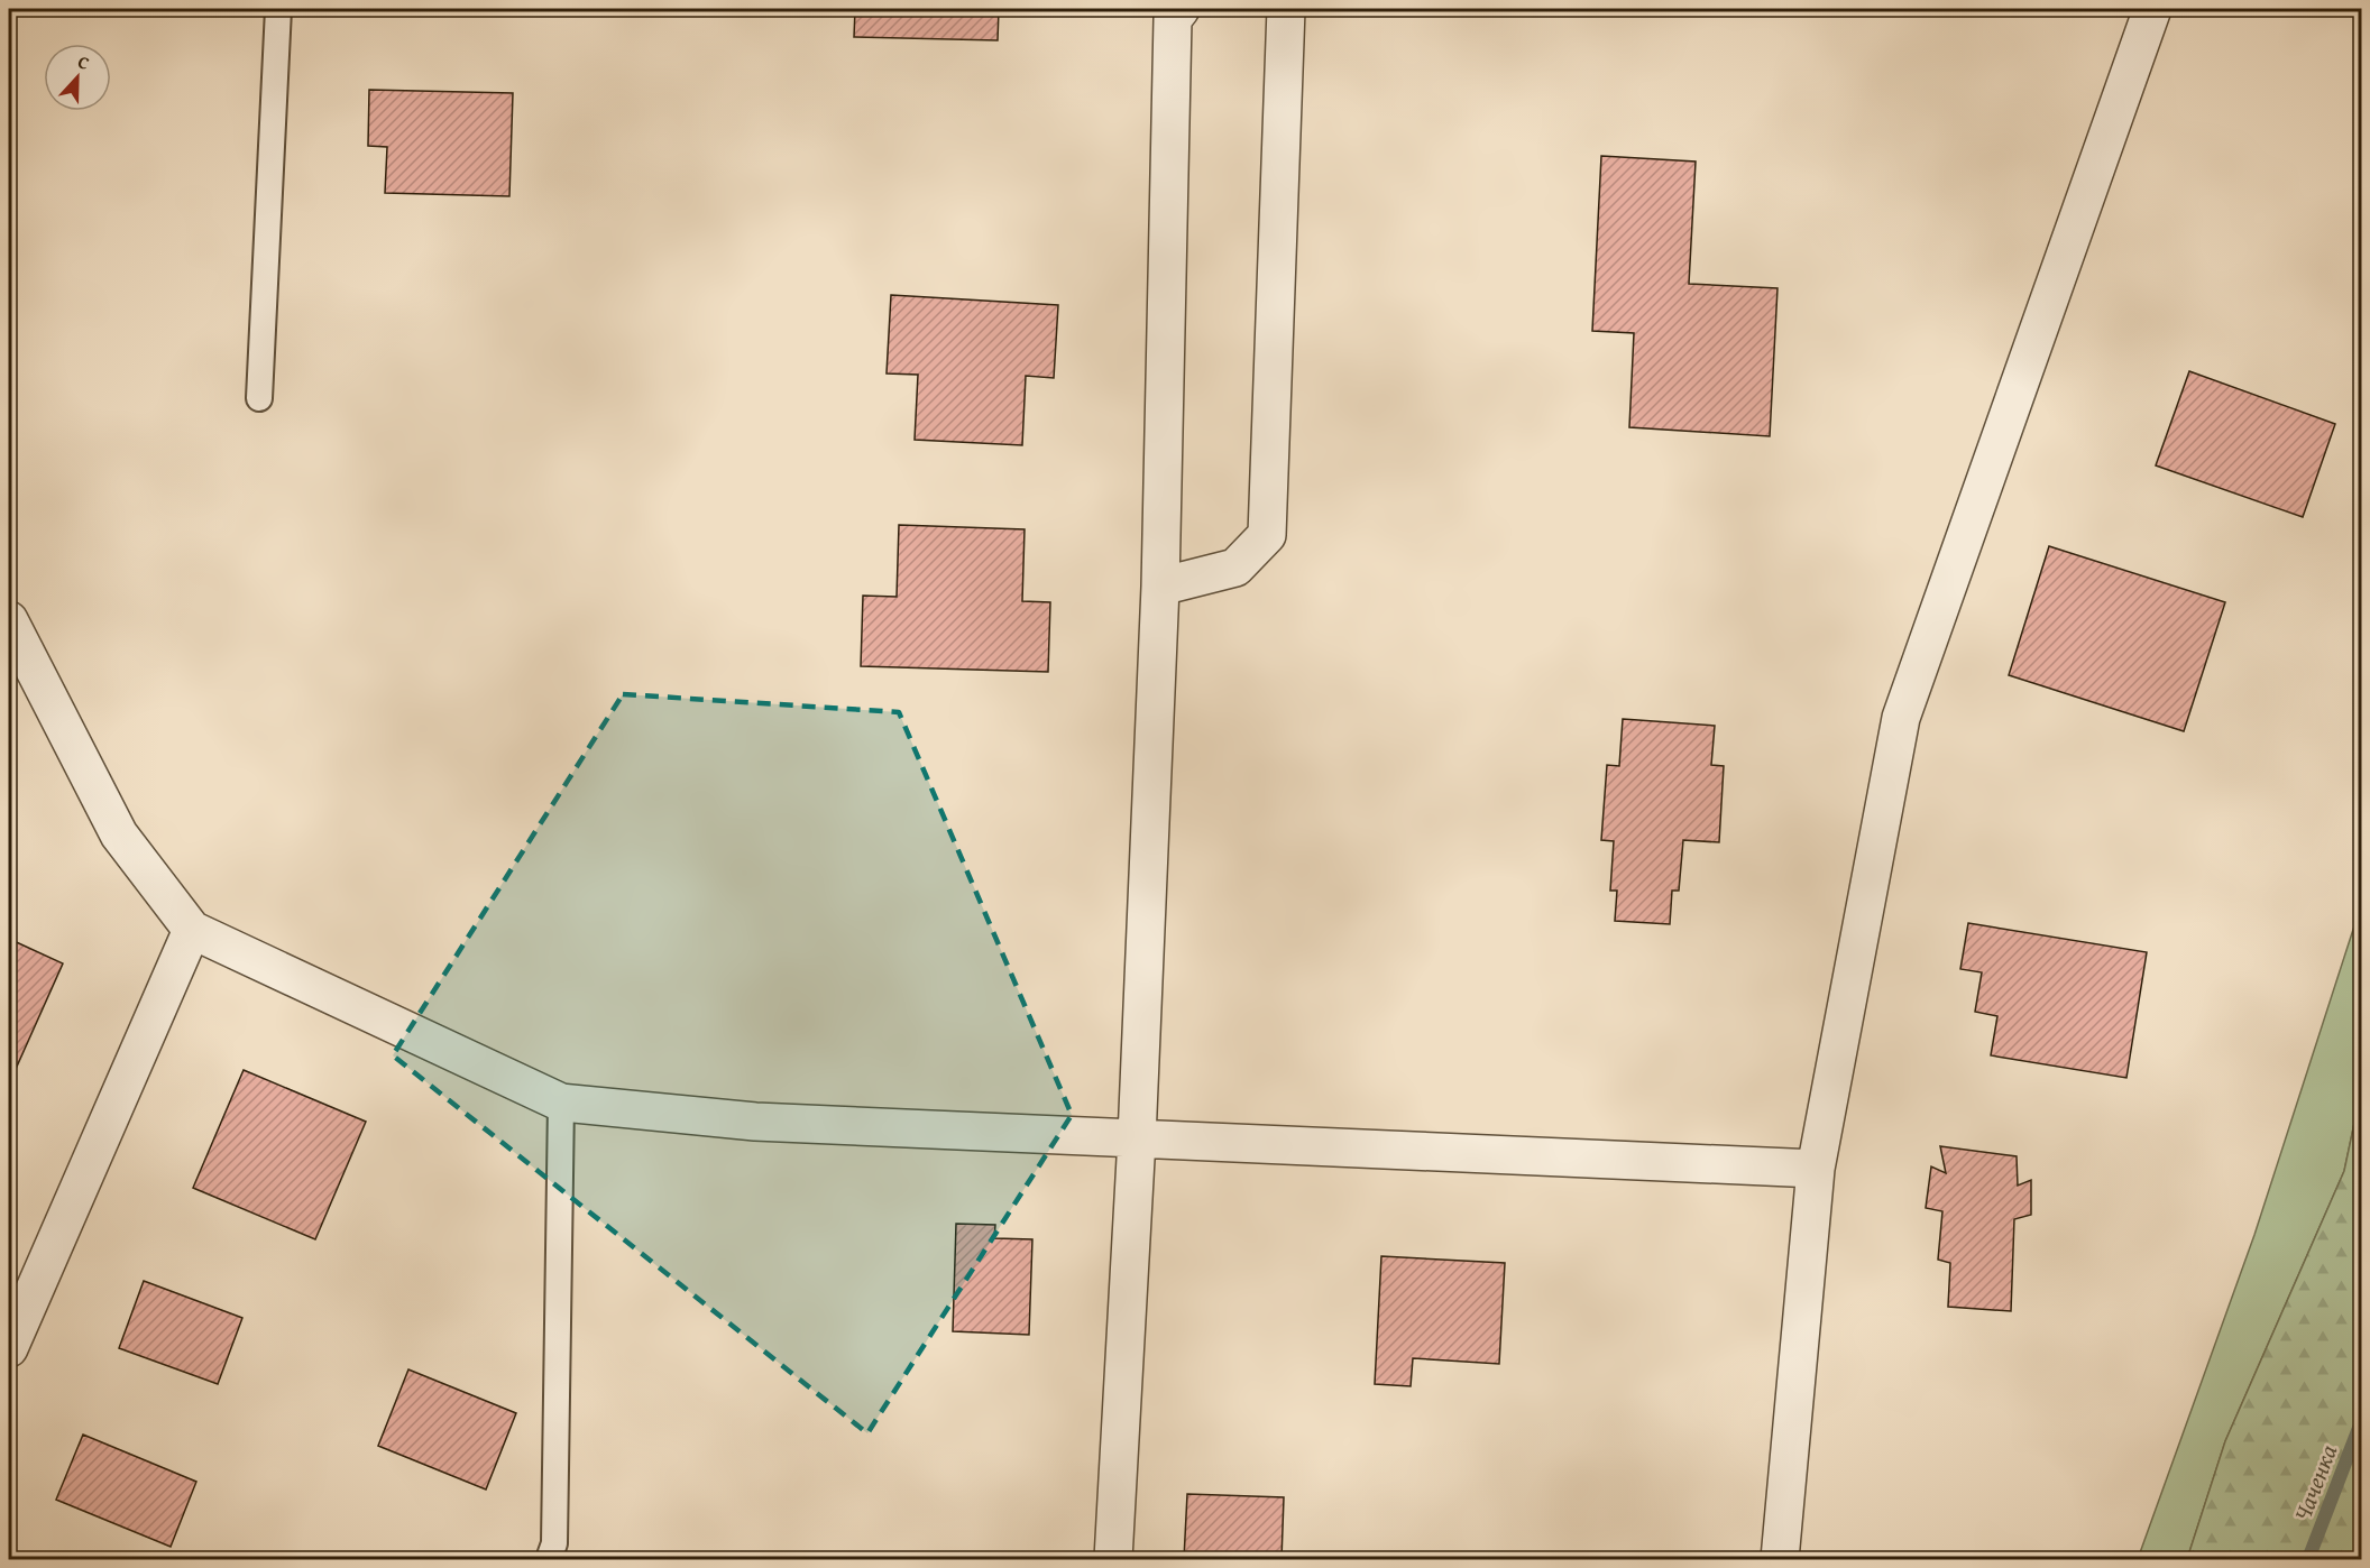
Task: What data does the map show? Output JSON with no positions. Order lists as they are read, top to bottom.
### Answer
{
  "water": ["Чаченка"],
  "north": "top"
}
